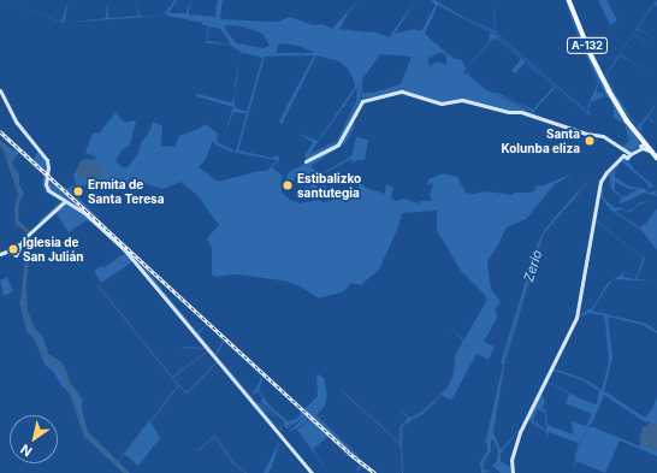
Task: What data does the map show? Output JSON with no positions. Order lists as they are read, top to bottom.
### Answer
{
  "streets": {
    "main road": ["A-132"]
  },
  "water": ["Zerio"],
  "places": [
    "Santa Kolunba eliza",
    "Estibalizko santutegia",
    "Ermita de Santa Teresa",
    "Iglesia de San Julián"
  ],
  "north": "bottom left"
}
